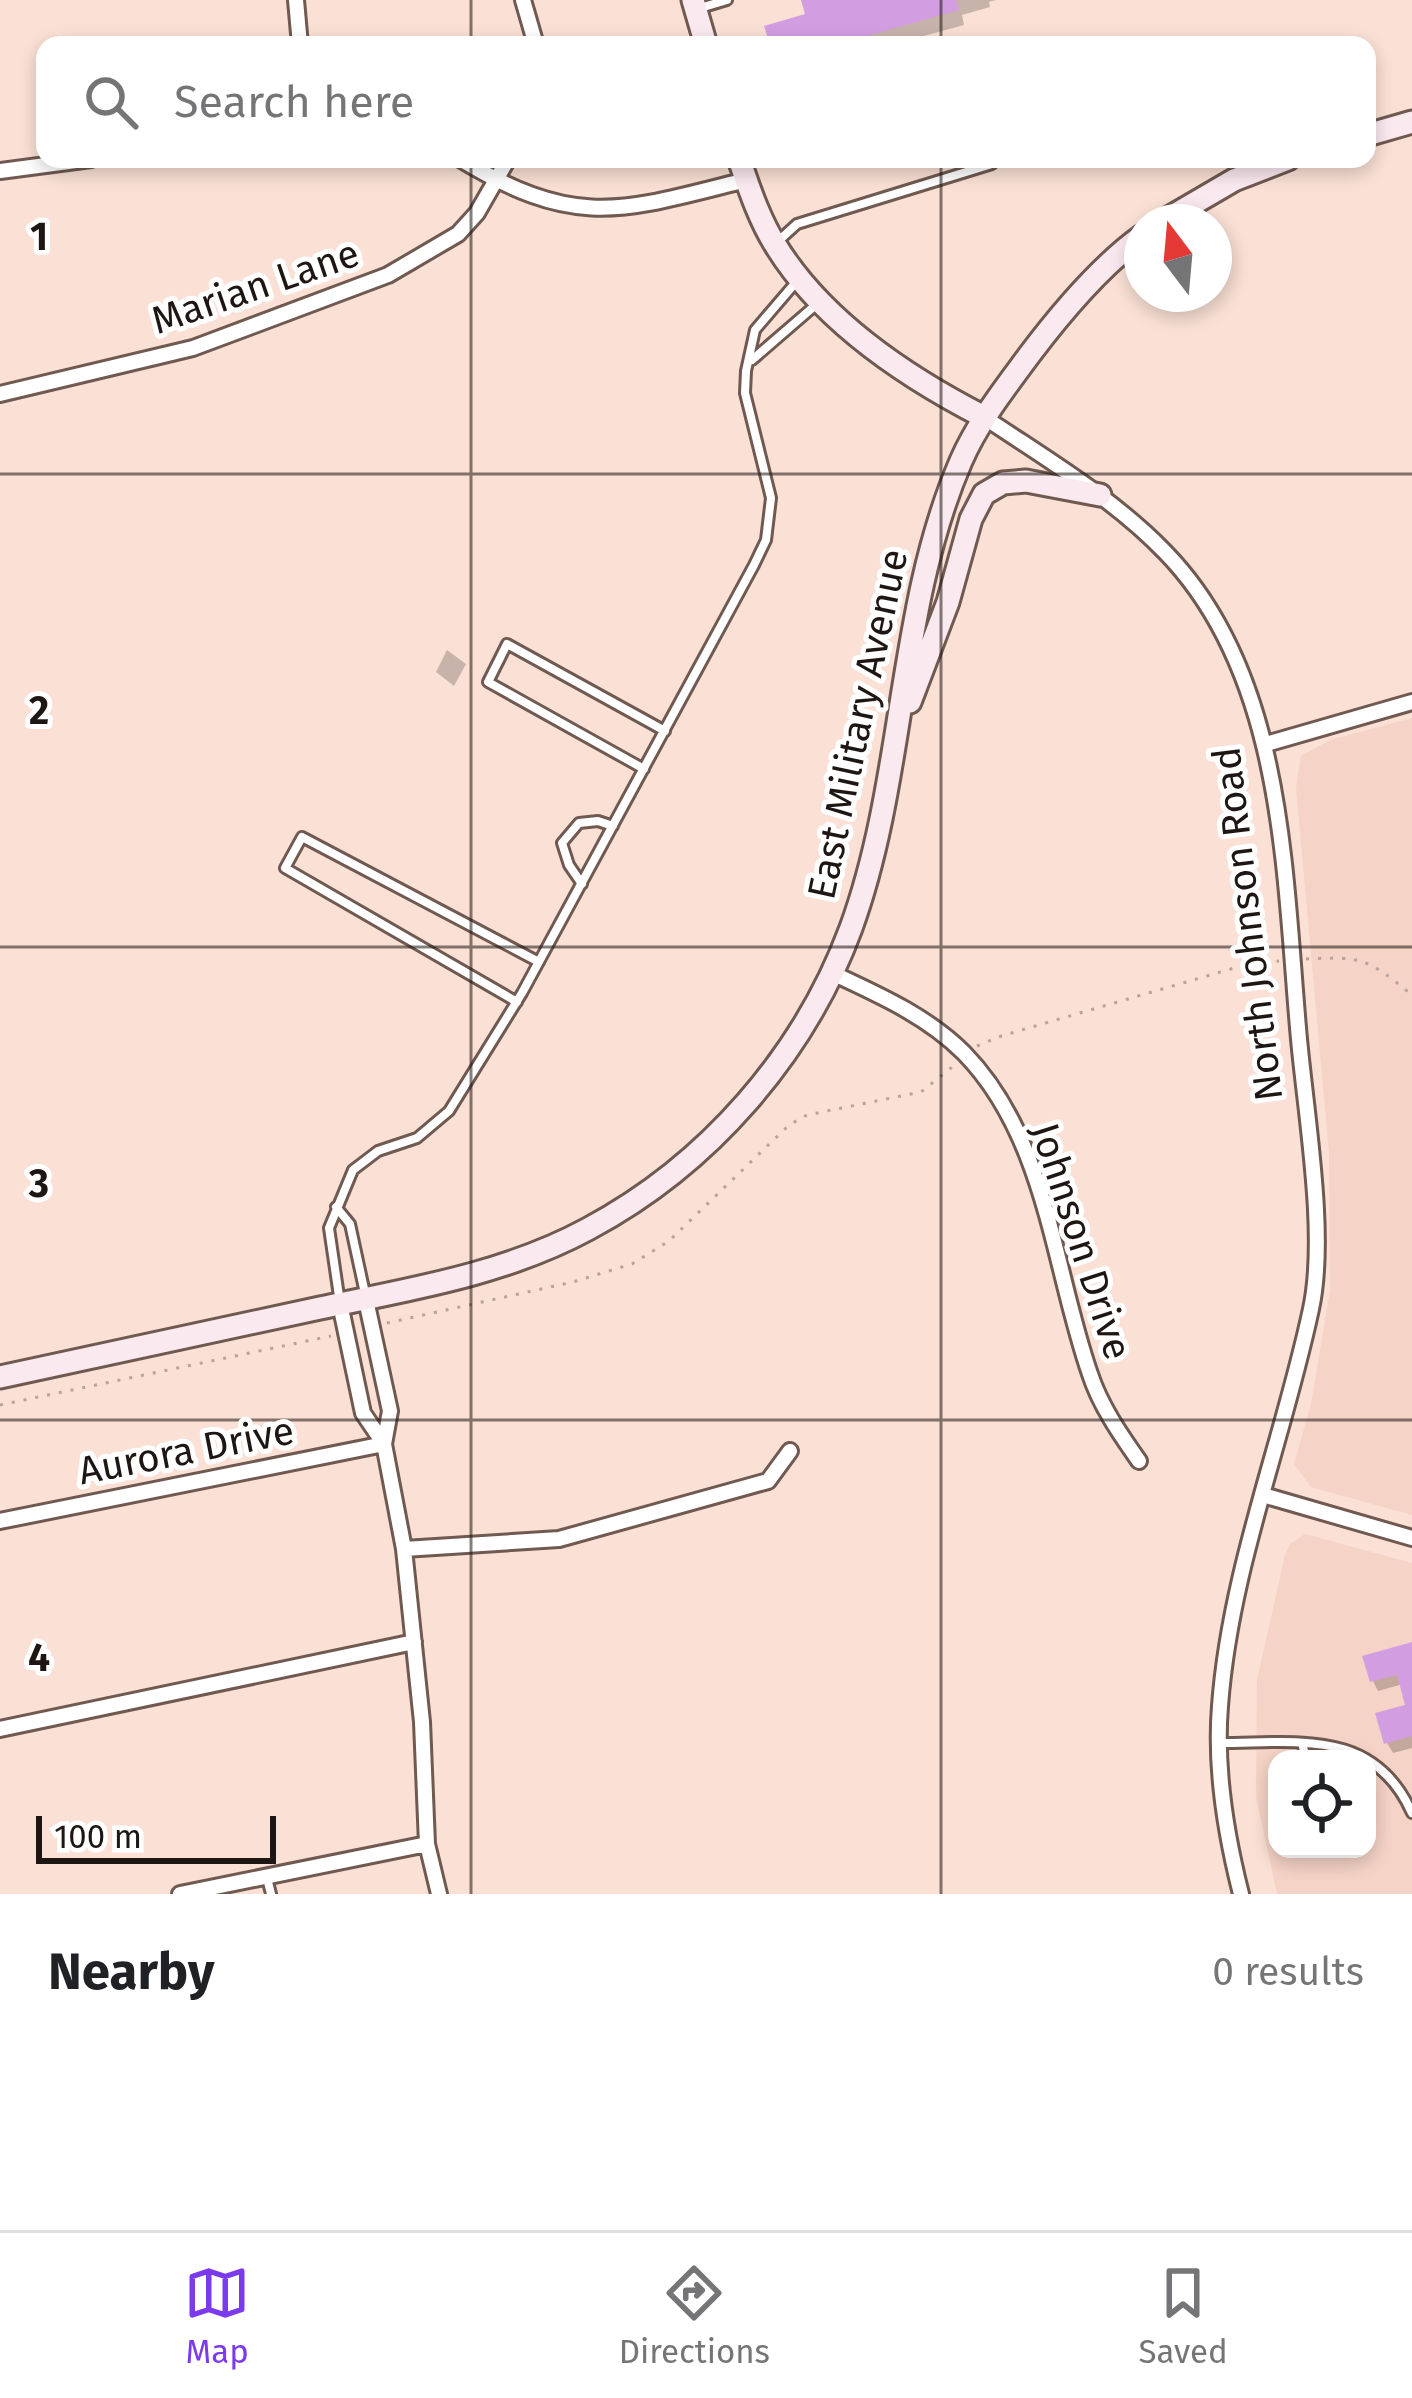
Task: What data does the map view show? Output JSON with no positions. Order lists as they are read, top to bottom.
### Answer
{
  "streets": {
    "main road": ["East Military Avenue", "North Johnson Road"],
    "street": ["Marian Lane", "Johnson Drive", "Aurora Drive"]
  },
  "crossings": [
    ["East Military Avenue", "North Johnson Road"],
    ["East Military Avenue", "Johnson Drive"]
  ],
  "scale_bar": "100 m",
  "north": "top",
  "page": {
    "search": "Search here",
    "scale": "100 m",
    "heading": ["Nearby", "0 results"],
    "nav": ["Map", "Directions", "Saved"]
  },
  "grid": {
    "rows": [
      "1",
      "2",
      "3",
      "4"
    ]
  }
}
